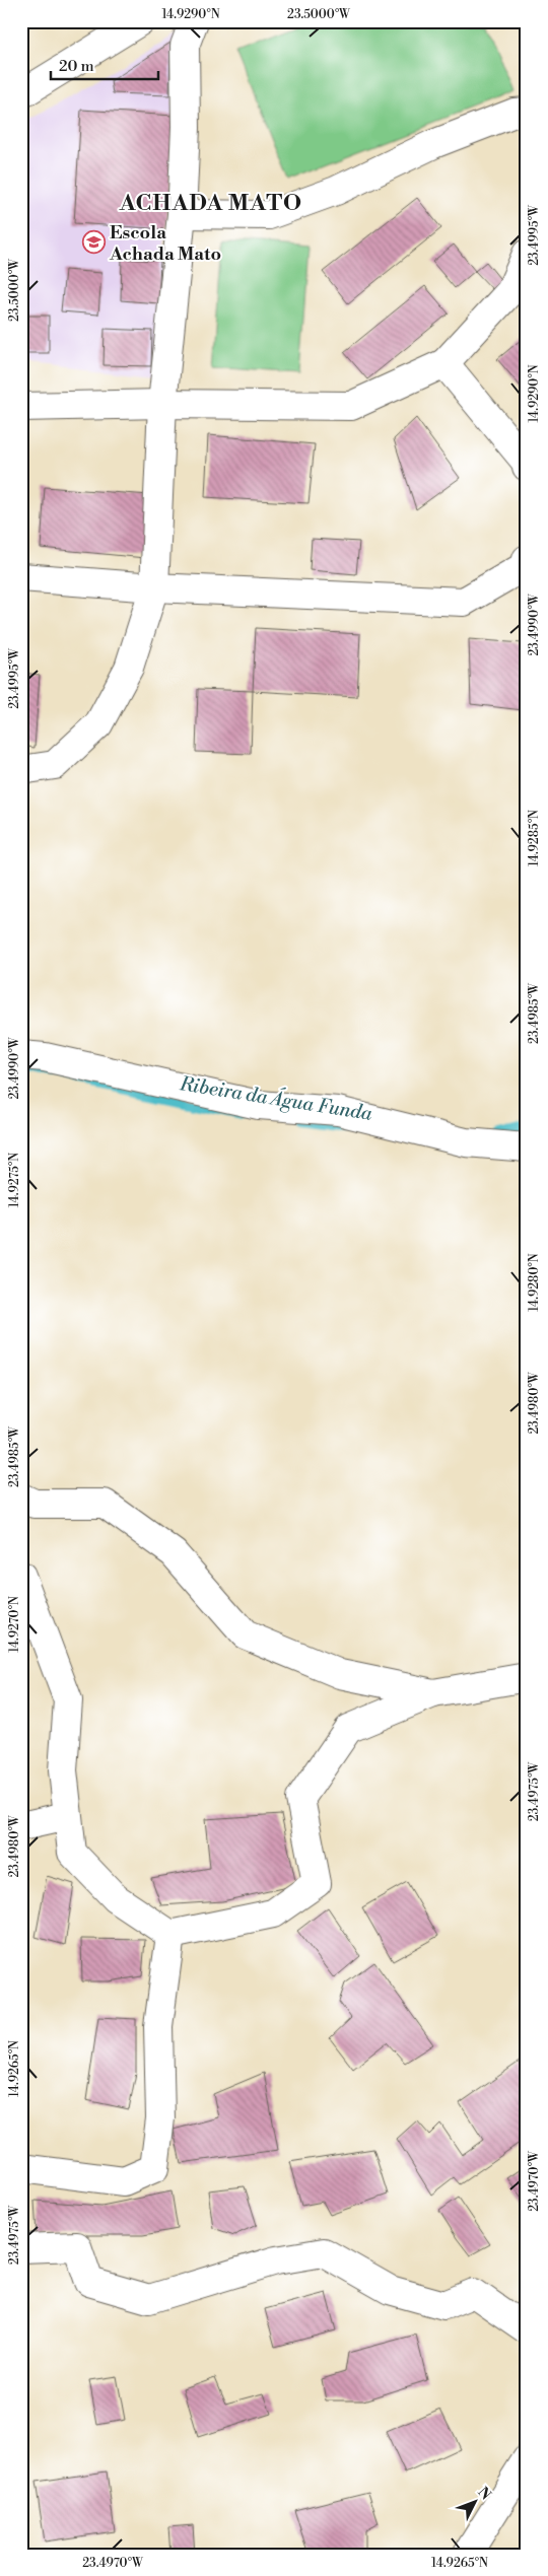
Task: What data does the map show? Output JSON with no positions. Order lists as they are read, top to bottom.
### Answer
{
  "districts": ["ACHADA MATO"],
  "water": ["Ribeira da Água Funda"],
  "places": {
    "school or university": ["Escola Achada Mato"]
  },
  "scale_bar": "20 m",
  "north": "top right",
  "coordinates": [
    "14.9290°N",
    "23.5000°W",
    "23.4995°W",
    "23.4990°W",
    "14.9285°N",
    "23.4985°W",
    "14.9275°N",
    "14.9280°N",
    "23.4980°W",
    "14.9270°N",
    "23.4975°W",
    "14.9265°N",
    "23.4970°W"
  ]
}
